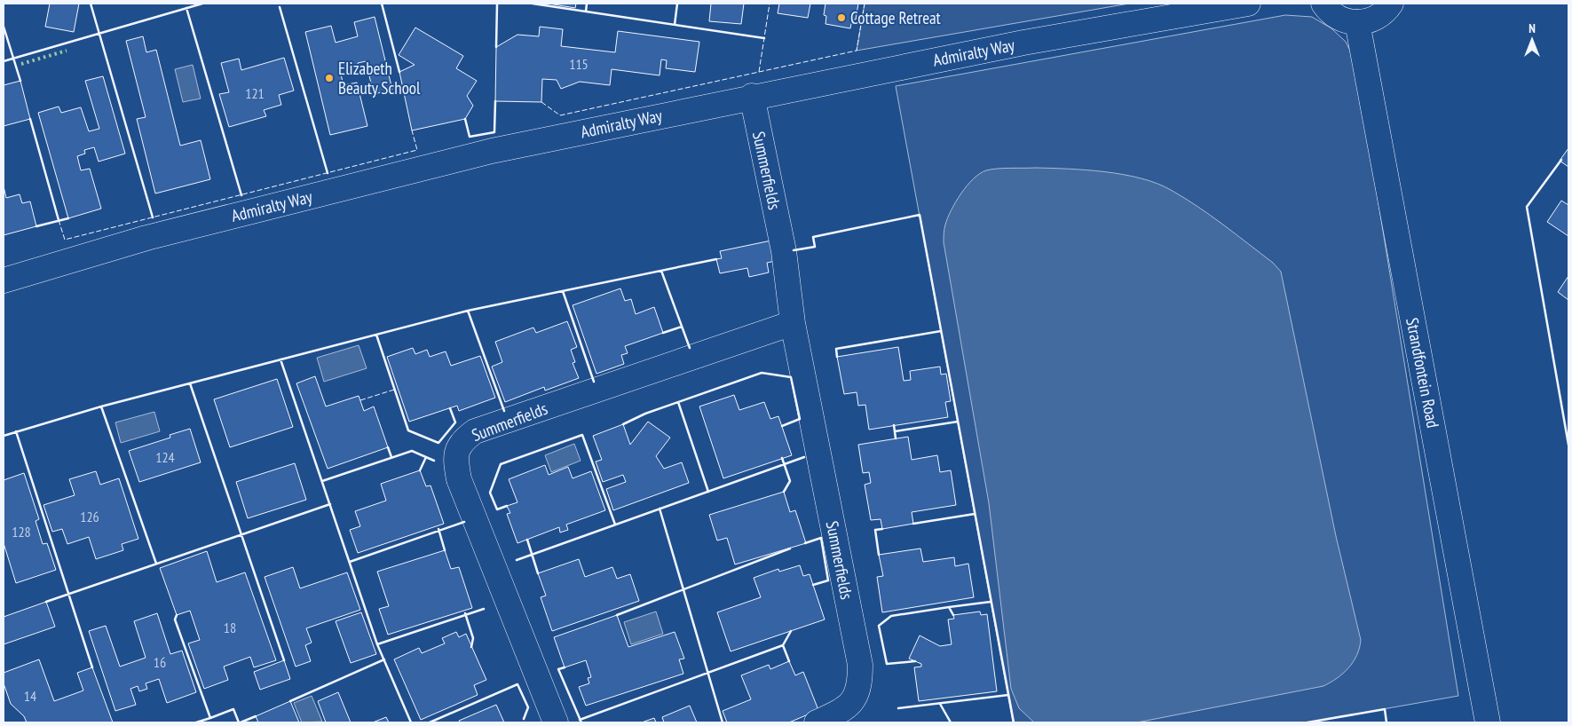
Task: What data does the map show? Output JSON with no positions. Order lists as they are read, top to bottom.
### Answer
{
  "streets": {
    "street": ["Admiralty Way", "Summerfields", "Strandfontein Road"]
  },
  "crossings": [
    ["Admiralty Way", "Summerfields"]
  ],
  "places": ["Cottage Retreat", "Elizabeth Beauty School"],
  "house_numbers": [
    "115",
    "121",
    "124",
    "126",
    "128",
    "18",
    "16",
    "14"
  ],
  "north": "top"
}
